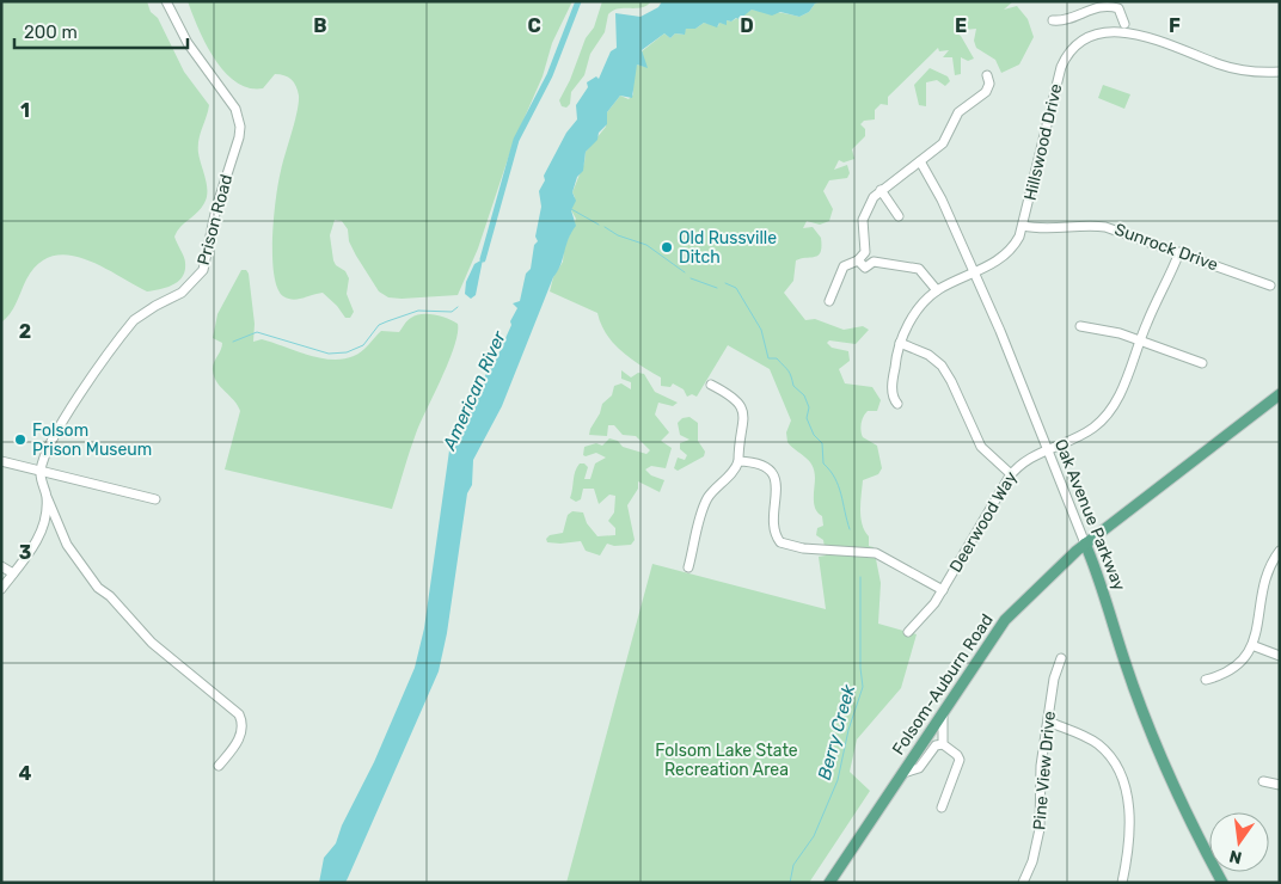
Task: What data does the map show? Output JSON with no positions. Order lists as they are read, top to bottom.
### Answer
{
  "streets": {
    "main road": ["Oak Avenue Parkway", "Folsom-Auburn Road"],
    "street": [
      "Hillswood Drive",
      "Prison Road",
      "Sunrock Drive",
      "Deerwood Way",
      "Pine View Drive"
    ]
  },
  "crossings": [
    ["Hillswood Drive", "Sunrock Drive"],
    ["Hillswood Drive", "Oak Avenue Parkway"],
    ["Sunrock Drive", "Deerwood Way"],
    ["Oak Avenue Parkway", "Deerwood Way"],
    ["Oak Avenue Parkway", "Folsom-Auburn Road"]
  ],
  "water": ["American River", "Berry Creek"],
  "parks": ["Folsom Lake State Recreation Area"],
  "places": ["Old Russville Ditch", "Folsom Prison Museum"],
  "scale_bar": "200 m",
  "north": "bottom",
  "grid": {
    "columns": [
      "B",
      "C",
      "D",
      "E",
      "F"
    ],
    "rows": [
      "1",
      "2",
      "3",
      "4"
    ]
  }
}
